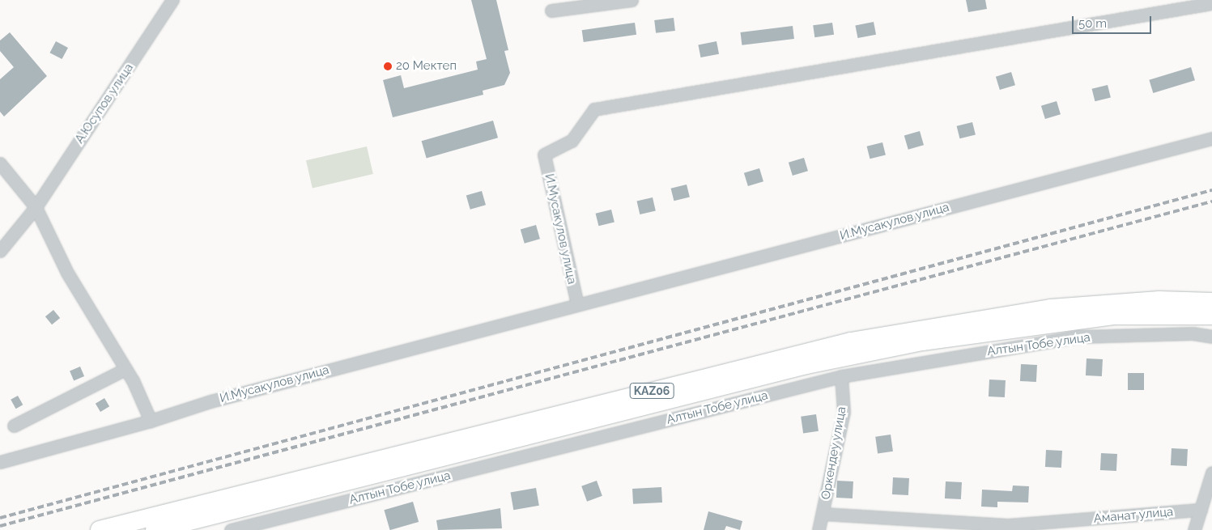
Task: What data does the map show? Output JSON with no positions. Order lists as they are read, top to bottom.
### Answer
{
  "streets": {
    "highway": ["KАZ06"],
    "street": [
      "А.Юсупов улица",
      "И.Мусакулов улица",
      "Алтын Тобе улица",
      "Оркендеу улица",
      "Аманат улица"
    ]
  },
  "crossings": [
    ["Алтын Тобе улица", "Оркендеу улица"],
    ["Оркендеу улица", "Аманат улица"]
  ],
  "places": ["20 Мектеп"],
  "scale_bar": "50 m"
}
